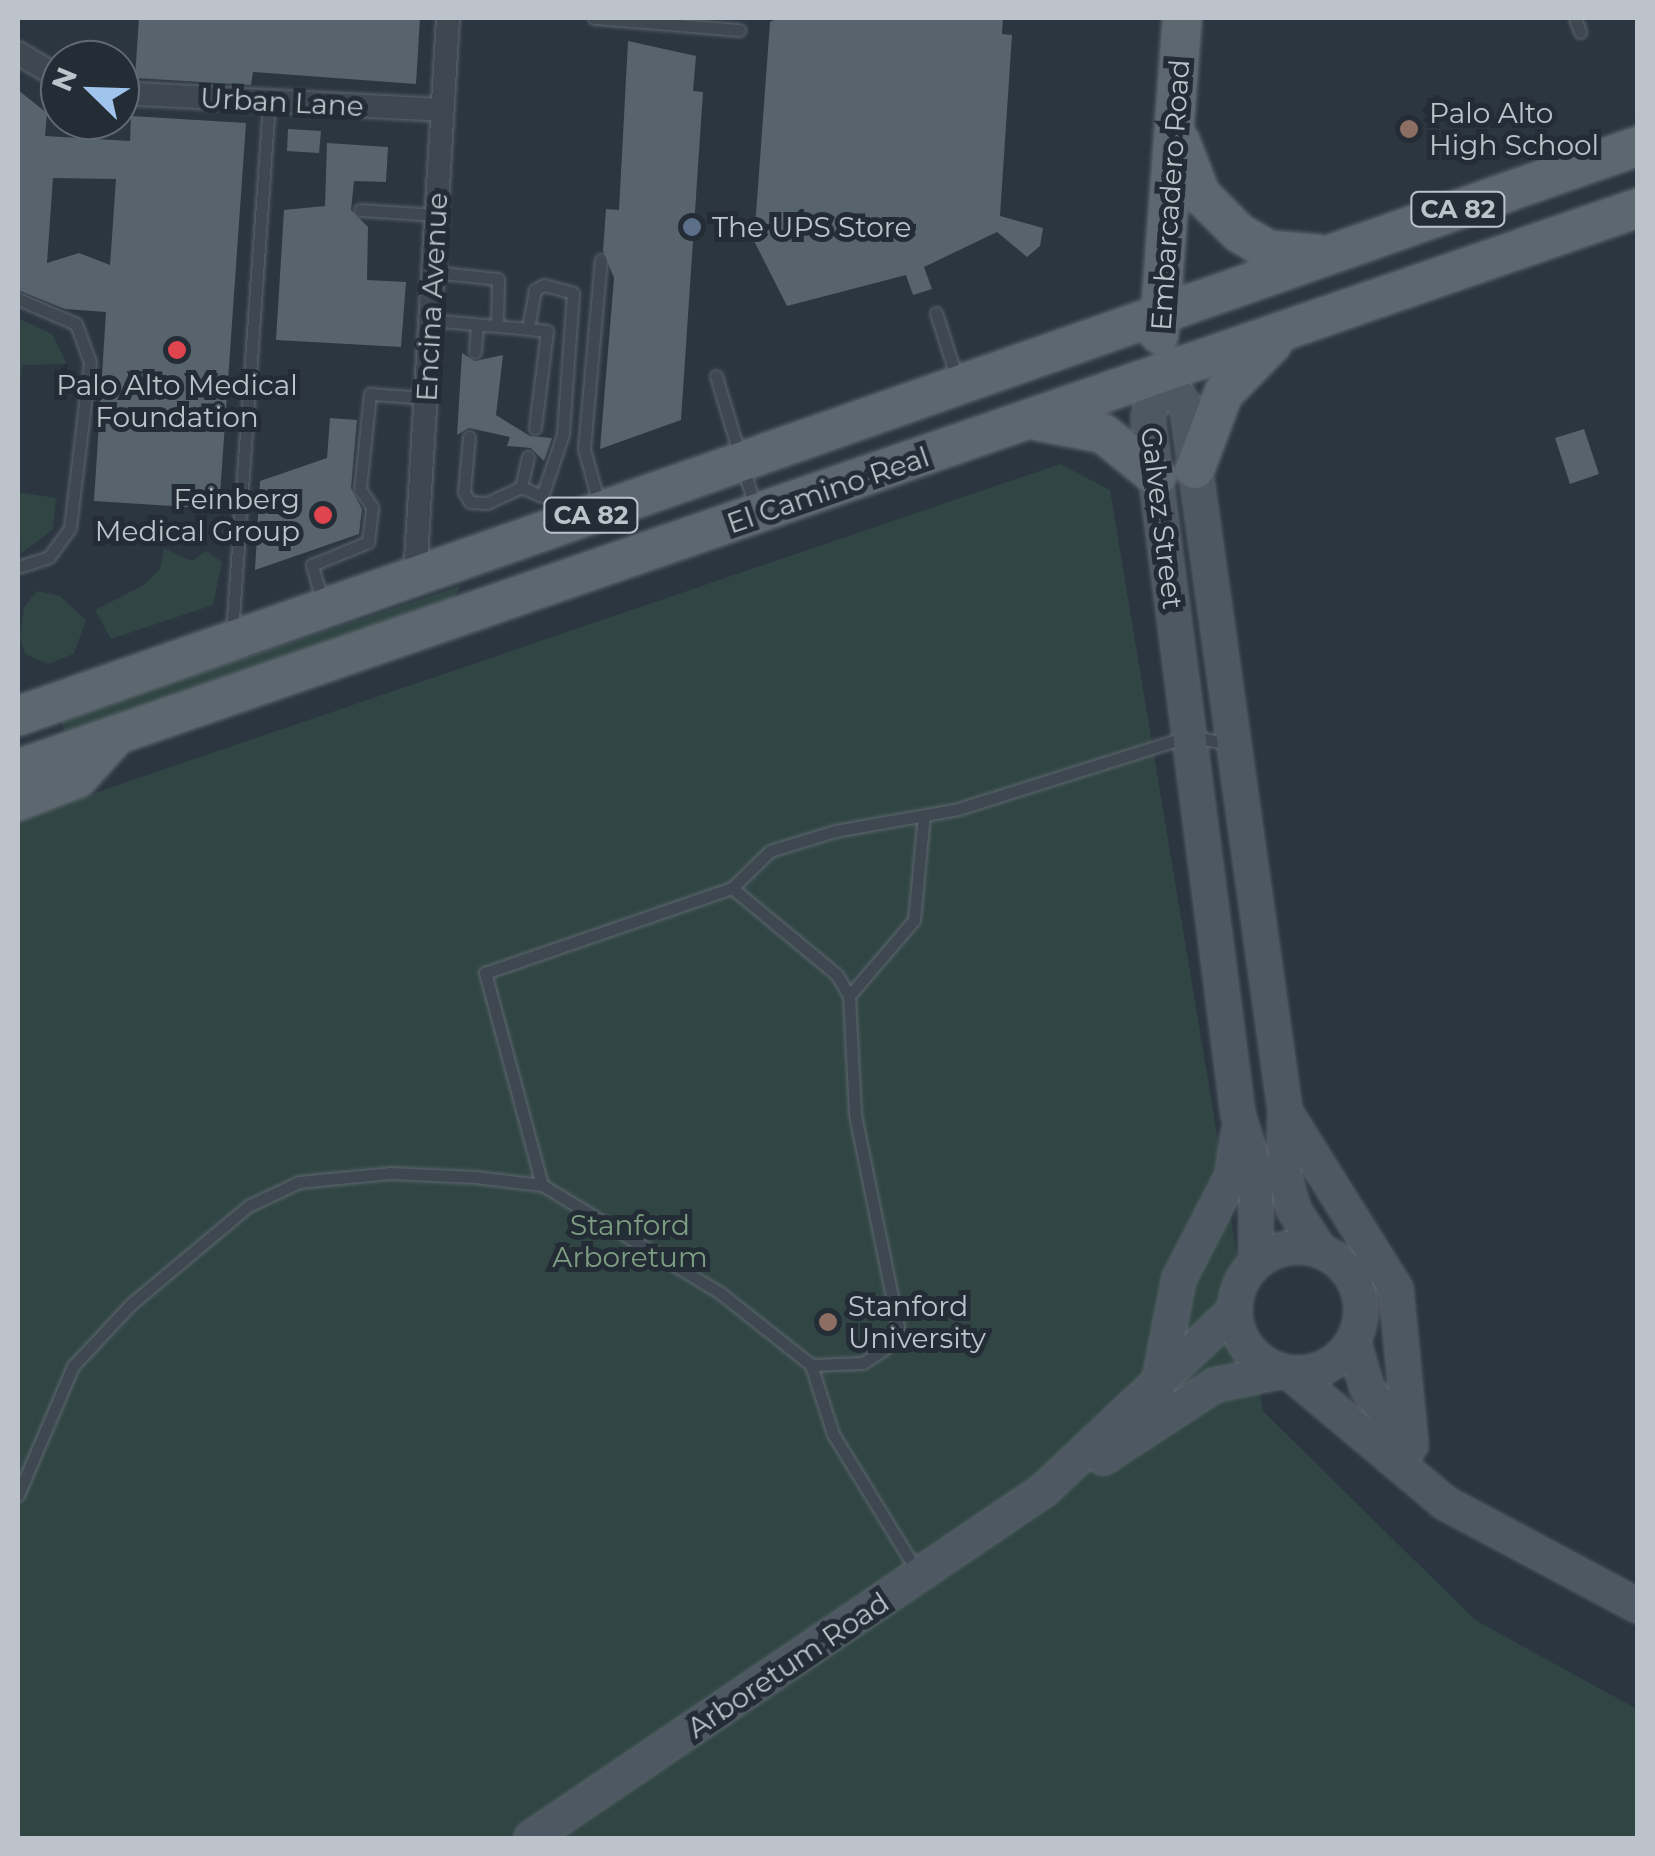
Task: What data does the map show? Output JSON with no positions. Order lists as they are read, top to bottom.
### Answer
{
  "streets": {
    "main road": [
      "Embarcadero Road",
      "CA 82",
      "El Camino Real",
      "Galvez Street",
      "Arboretum Road"
    ],
    "street": ["Urban Lane", "Encina Avenue"]
  },
  "crossings": [
    ["Urban Lane", "Encina Avenue"],
    ["Embarcadero Road", "CA 82"],
    ["Embarcadero Road", "El Camino Real"],
    ["Embarcadero Road", "Galvez Street"],
    ["CA 82", "El Camino Real"],
    ["Encina Avenue", "El Camino Real"],
    ["El Camino Real", "Galvez Street"],
    ["Galvez Street", "Arboretum Road"]
  ],
  "parks": ["Stanford Arboretum"],
  "places": [
    "Palo Alto High School",
    "The UPS Store",
    "Palo Alto Medical Foundation",
    "Feinberg Medical Group",
    "Stanford University"
  ],
  "north": "top left"
}
